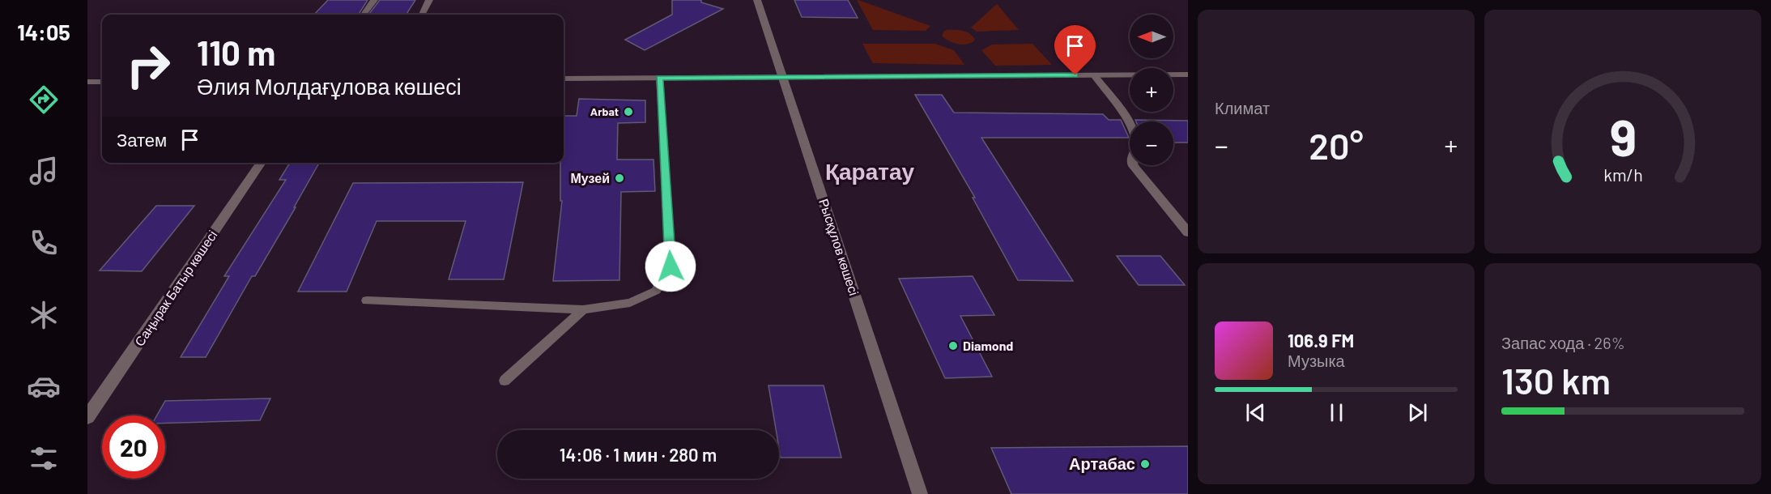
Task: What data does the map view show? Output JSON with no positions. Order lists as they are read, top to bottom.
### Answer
{
  "streets": {
    "street": ["Рысқұлов көшесі", "Саңырак Батыр көшесі"]
  },
  "districts": ["Қаратау"],
  "places": [
    "Arbat",
    "Музей",
    "Diamond",
    "Артабас"
  ],
  "north": "left",
  "page": {
    "tabs": "14:05",
    "tile": [
      "Климат",
      ["Запас хода · 26%", "130 km"]
    ],
    "map_buttons": ["+", "−"],
    "turn": ["110 m", "Әлия Молдағұлова көшесі"],
    "then": "Затем",
    "heat": ["−", "20°", "+"],
    "song": ["106.9 FM", "Музыка"],
    "limit": "20",
    "trip": "14:06 · 1 мин · 280 m",
    "gauge": ["9", "km/h"]
  }
}
